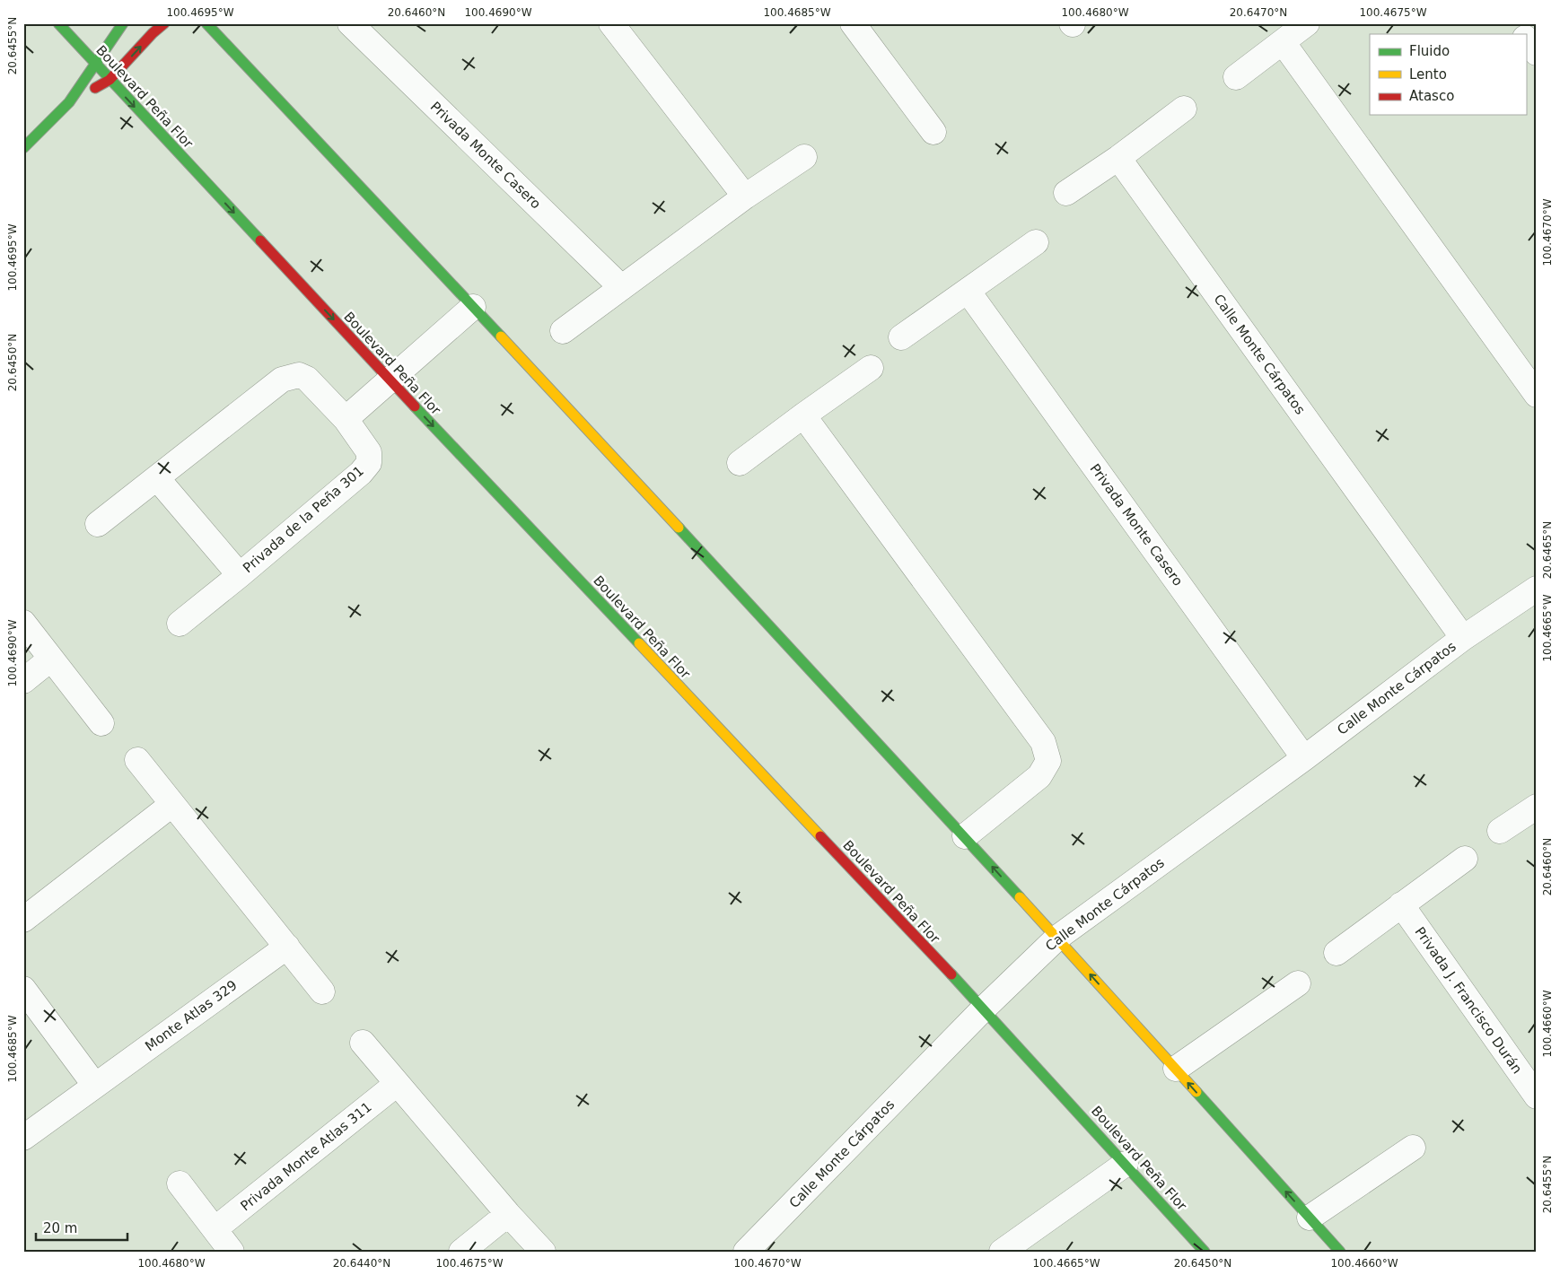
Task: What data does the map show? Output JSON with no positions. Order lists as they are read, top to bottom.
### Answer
{
  "streets": {
    "main road": ["Boulevard Peña Flor"],
    "street": [
      "Privada Monte Casero",
      "Calle Monte Cárpatos",
      "Privada de la Peña 301",
      "Privada J. Francisco Durán",
      "Monte Atlas 329",
      "Privada Monte Atlas 311"
    ]
  },
  "crossings": [
    ["Boulevard Peña Flor", "Calle Monte Cárpatos"],
    ["Privada Monte Casero", "Calle Monte Cárpatos"]
  ],
  "one_way": ["Boulevard Peña Flor"],
  "legend": ["Fluido", "Lento", "Atasco"],
  "scale_bar": "20 m",
  "coordinates": [
    "100.4695°W",
    "20.6460°N",
    "100.4690°W",
    "100.4685°W",
    "100.4680°W",
    "20.6470°N",
    "100.4675°W",
    "20.6455°N",
    "100.4670°W",
    "20.6450°N",
    "20.6465°N",
    "100.4665°W",
    "100.4660°W",
    "20.6440°N"
  ]
}
